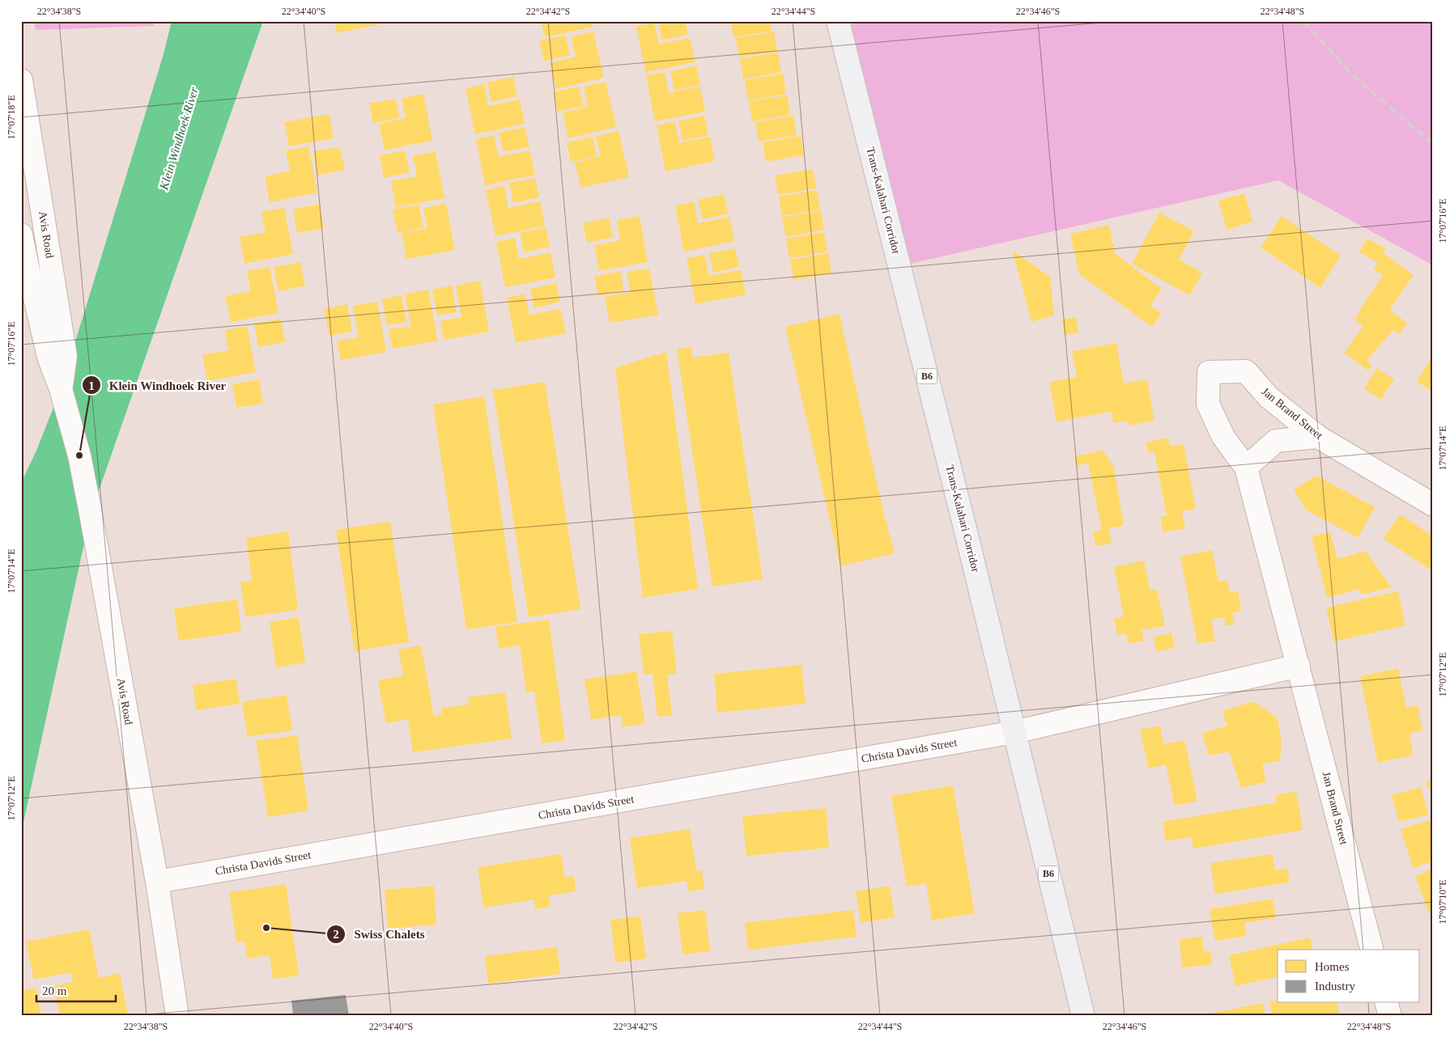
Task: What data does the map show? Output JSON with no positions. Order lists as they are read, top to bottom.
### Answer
{
  "streets": {
    "highway": ["Trans-Kalahari Corridor", "B6"],
    "street": ["Avis Road", "Jan Brand Street", "Christa Davids Street"]
  },
  "crossings": [
    ["Trans-Kalahari Corridor", "Christa Davids Street"],
    ["Avis Road", "Christa Davids Street"]
  ],
  "water": ["Klein Windhoek River"],
  "places": ["Klein Windhoek River", "Swiss Chalets"],
  "legend": ["Homes", "Industry"],
  "scale_bar": "20 m",
  "coordinates": [
    "22°34'38\"S",
    "22°34'40\"S",
    "22°34'42\"S",
    "22°34'44\"S",
    "22°34'46\"S",
    "22°34'48\"S",
    "17°07'18\"E",
    "17°07'16\"E",
    "17°07'14\"E",
    "17°07'12\"E",
    "17°07'10\"E"
  ]
}
